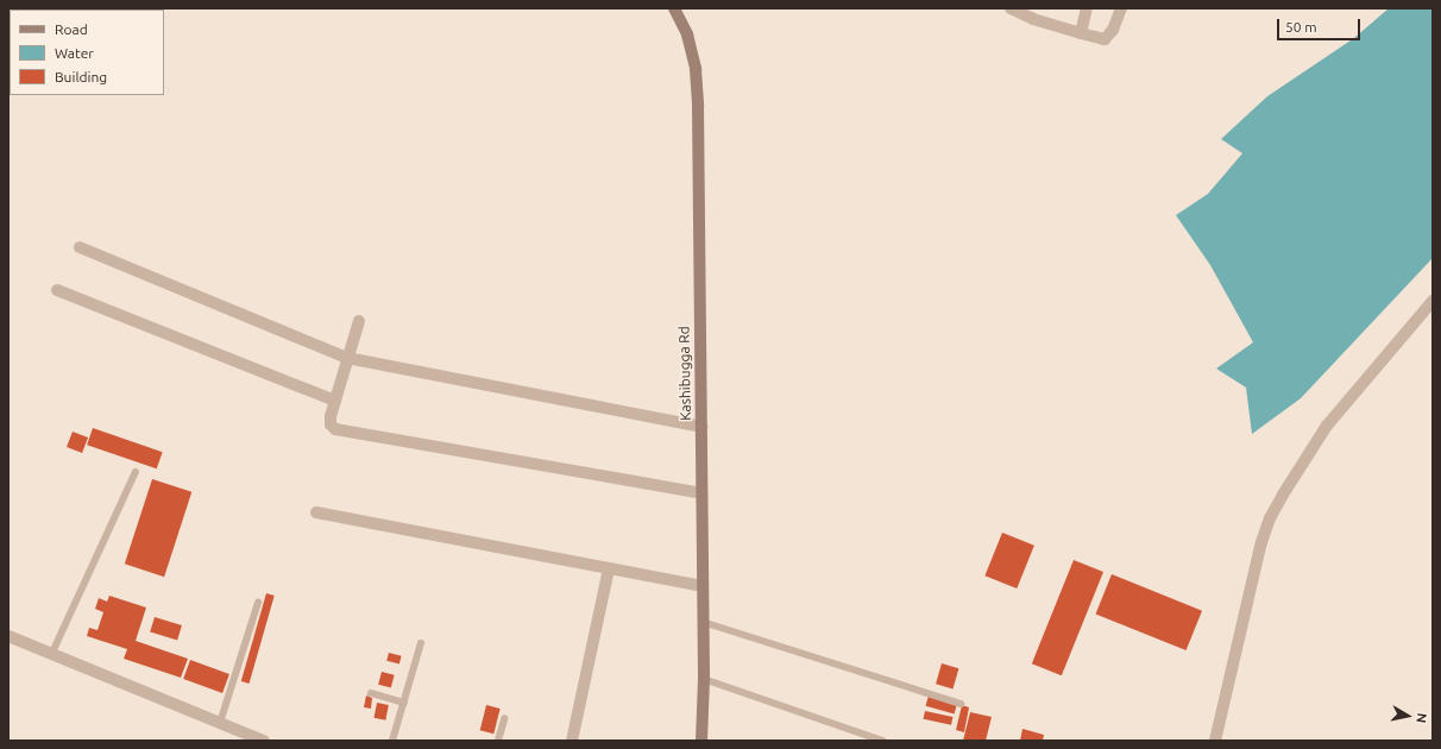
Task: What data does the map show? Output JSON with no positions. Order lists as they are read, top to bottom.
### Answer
{
  "streets": {
    "main road": ["Kashibugga Rd"]
  },
  "legend": ["Road", "Water", "Building"],
  "scale_bar": "50 m",
  "north": "right"
}
